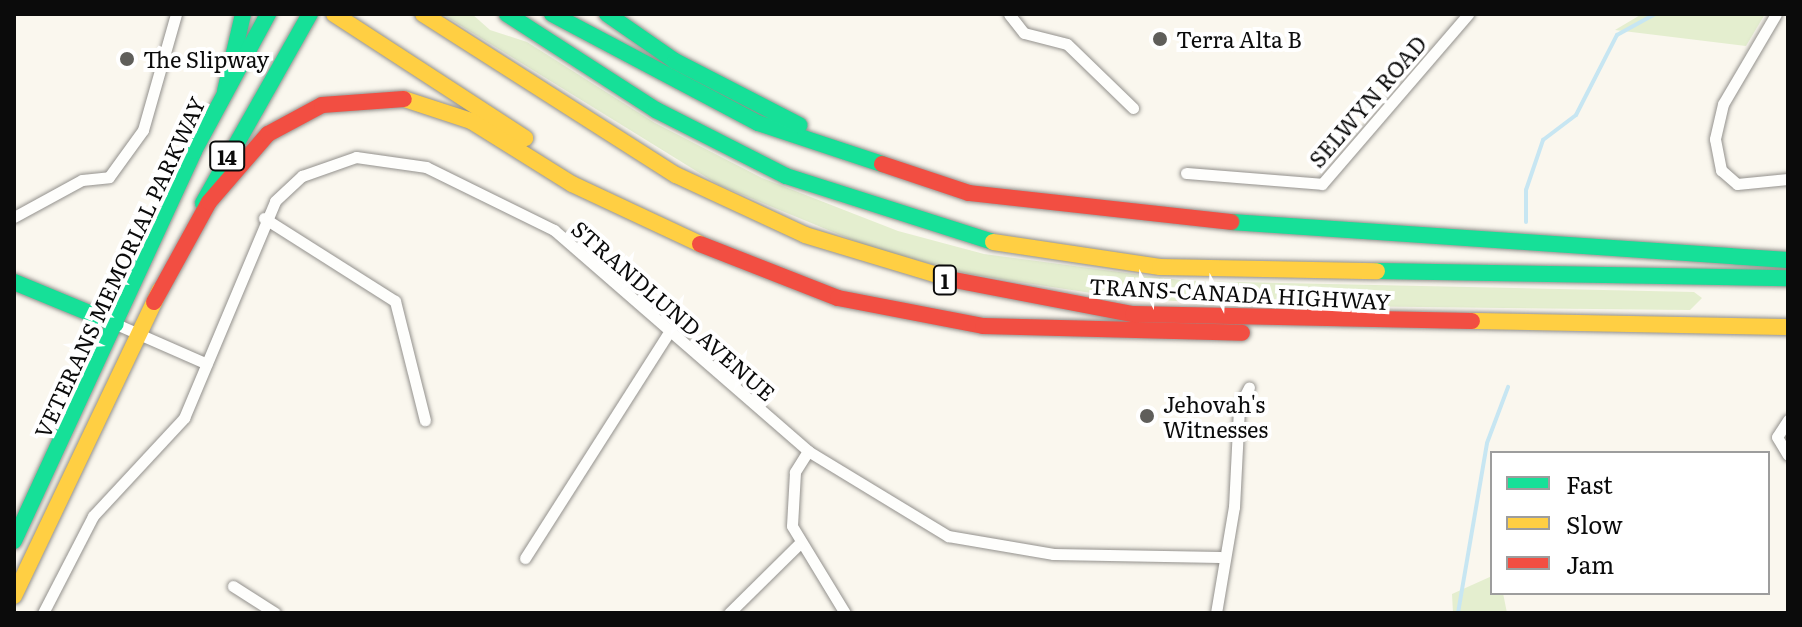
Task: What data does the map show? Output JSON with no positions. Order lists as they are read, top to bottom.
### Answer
{
  "streets": {
    "main road": [
      "14",
      "VETERANS MEMORIAL PARKWAY",
      "1",
      "TRANS-CANADA HIGHWAY"
    ],
    "street": ["SELWYN ROAD", "STRANDLUND AVENUE"]
  },
  "places": ["Terra Alta B", "The Slipway", "Jehovah's Witnesses"],
  "legend": ["Fast", "Slow", "Jam"]
}
